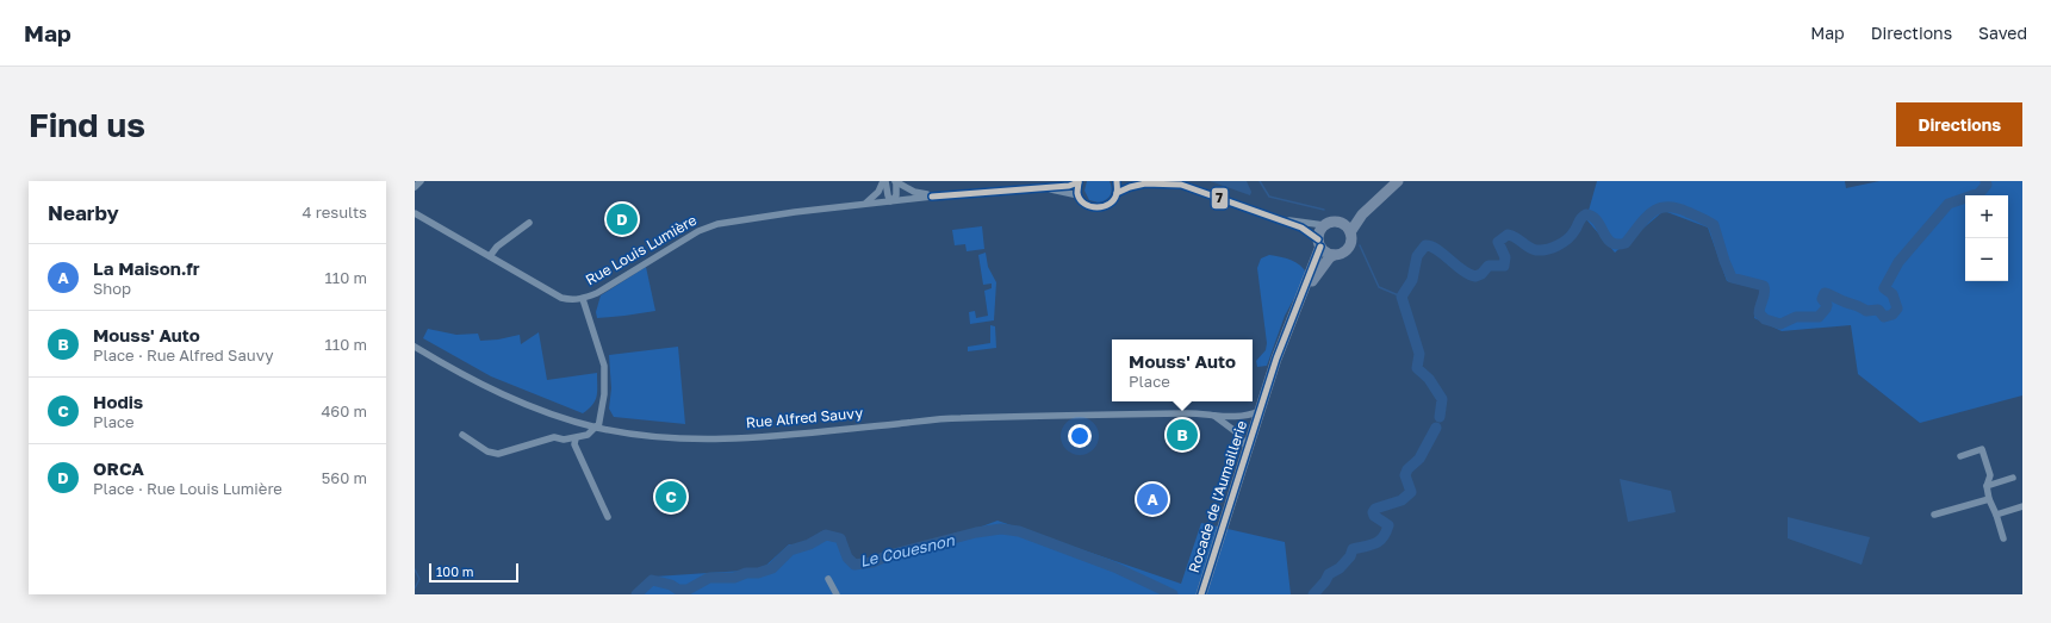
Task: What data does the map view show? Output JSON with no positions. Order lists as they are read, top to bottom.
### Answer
{
  "streets": {
    "main road": ["Rocade de l'Aumaillerie"],
    "street": ["Rue Louis Lumière", "Rue Alfred Sauvy"]
  },
  "crossings": [
    ["Rue Alfred Sauvy", "Rocade de l'Aumaillerie"]
  ],
  "water": ["Le Couesnon"],
  "lines": ["transit line 7"],
  "scale_bar": "100 m",
  "page": {
    "header": "Map",
    "nav": ["Map", "Directions", "Saved"],
    "buttons": "Directions",
    "title": "Find us",
    "heading": ["Nearby", "4 results"],
    "map_buttons": ["+", "−"],
    "pins": [
      "D",
      "B",
      "C",
      "A"
    ],
    "list": [
      {
        "mark": "A",
        "name": "La Maison.fr",
        "note": "Shop",
        "value": "110 m"
      },
      {
        "mark": "B",
        "name": "Mouss' Auto",
        "note": "Place · Rue Alfred Sauvy",
        "value": "110 m"
      },
      {
        "mark": "C",
        "name": "Hodis",
        "note": "Place",
        "value": "460 m"
      },
      {
        "mark": "D",
        "name": "ORCA",
        "note": "Place · Rue Louis Lumière",
        "value": "560 m"
      }
    ],
    "popup": ["Mouss' Auto", "Place"],
    "scale": "100 m"
  }
}
